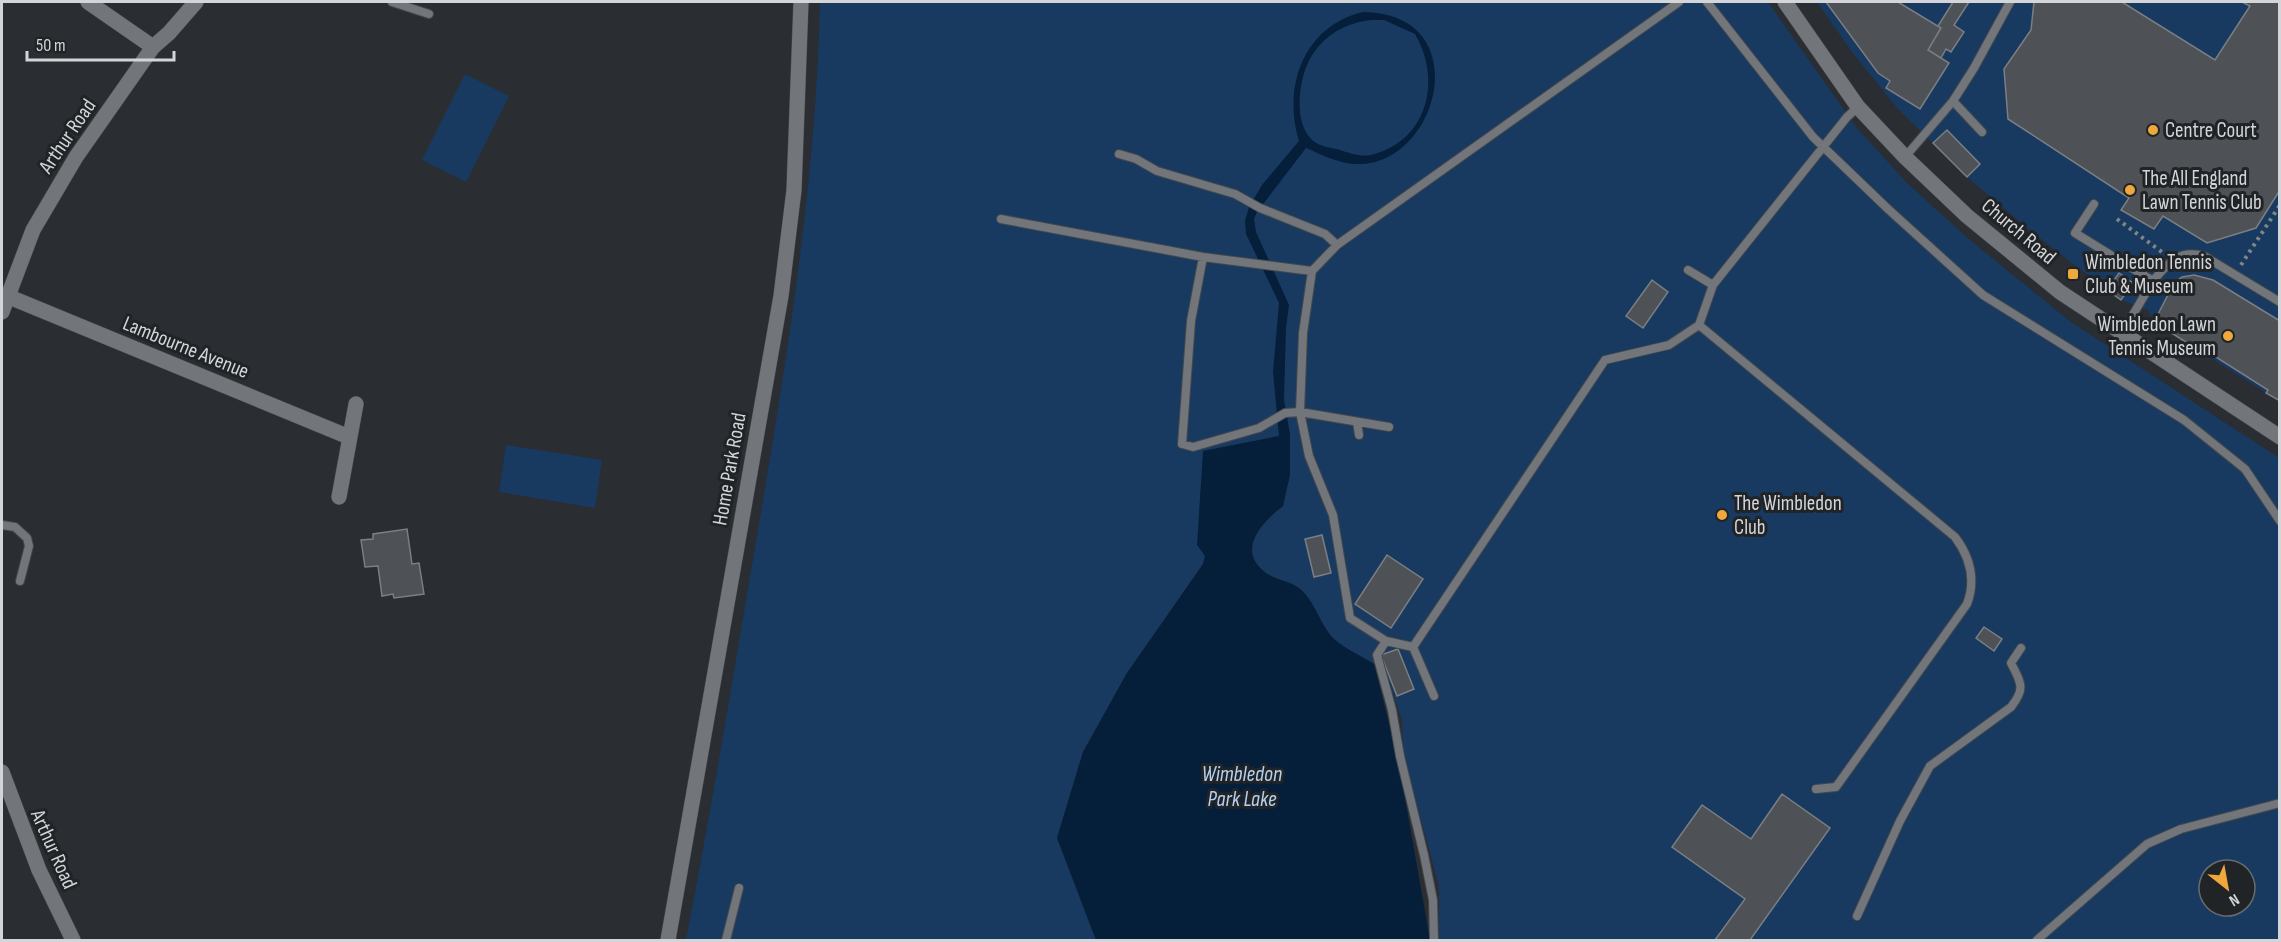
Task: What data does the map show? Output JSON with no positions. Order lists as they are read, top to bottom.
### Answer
{
  "streets": {
    "street": [
      "Arthur Road",
      "Church Road",
      "Lambourne Avenue",
      "Home Park Road"
    ]
  },
  "crossings": [
    ["Arthur Road", "Lambourne Avenue"]
  ],
  "water": ["Wimbledon Park Lake"],
  "places": {
    "other": [
      "Centre Court",
      "The All England Lawn Tennis Club",
      "Wimbledon Lawn Tennis Museum",
      "The Wimbledon Club"
    ],
    "transit": ["Wimbledon Tennis Club & Museum"]
  },
  "scale_bar": "50 m",
  "north": "bottom right"
}
